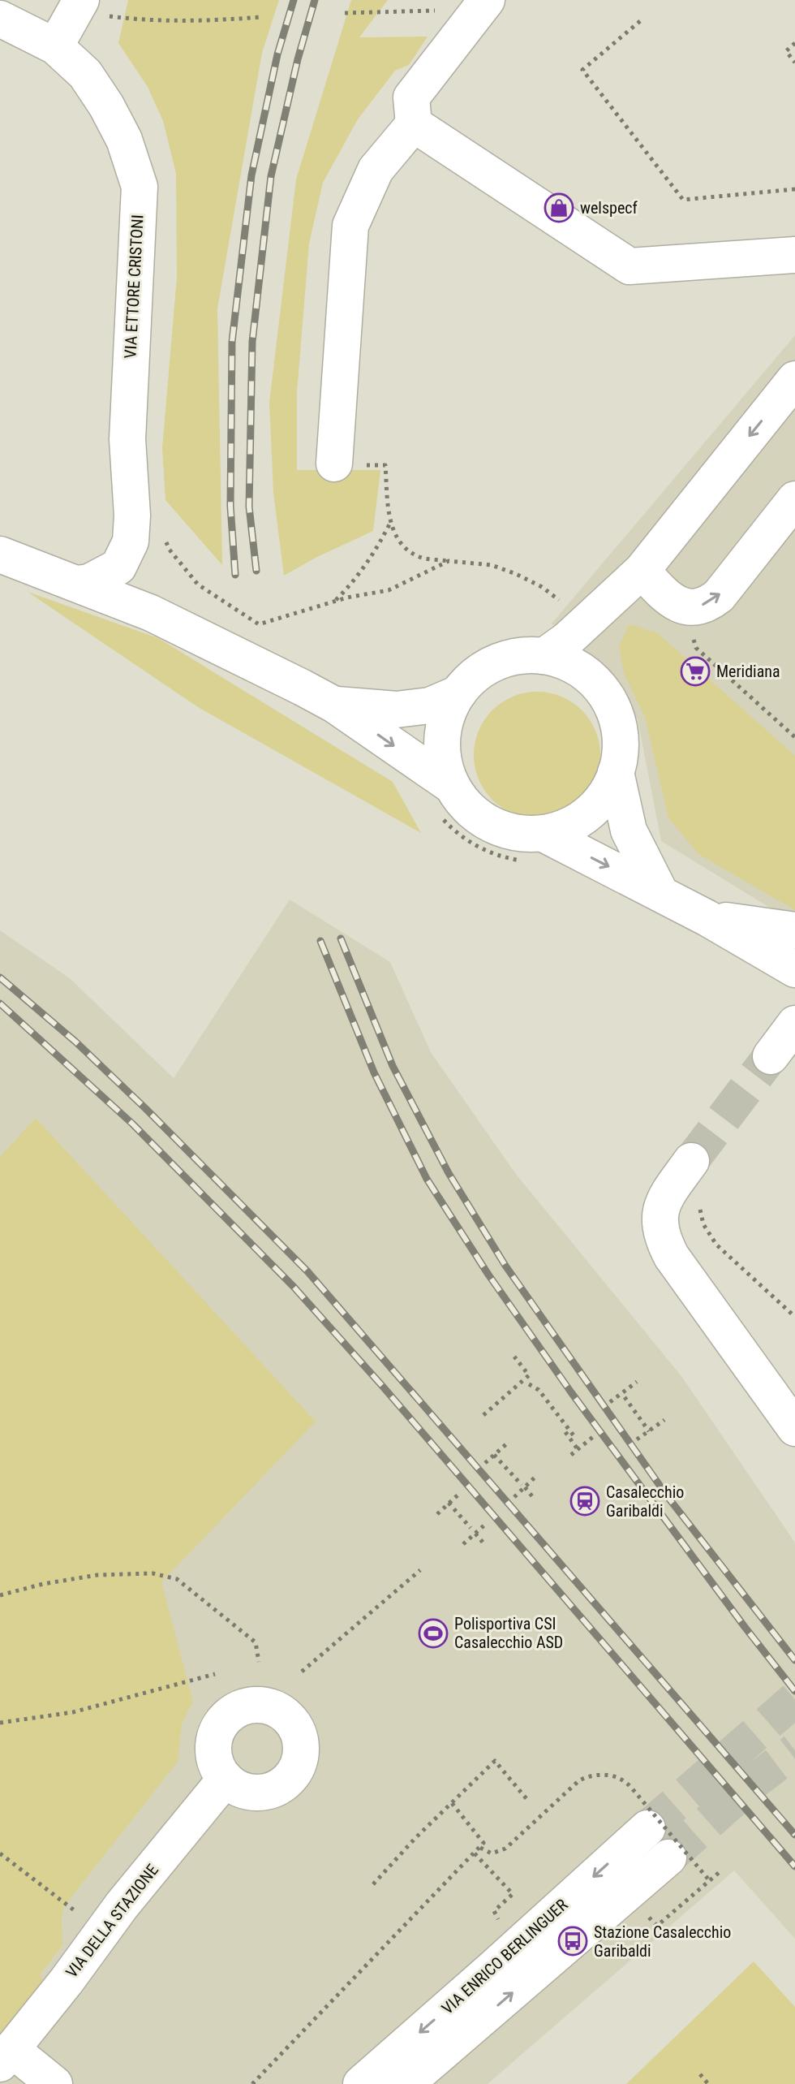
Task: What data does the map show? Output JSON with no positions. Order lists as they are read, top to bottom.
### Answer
{
  "streets": {
    "street": ["VIA ETTORE CRISTONI", "VIA DELLA STAZIONE", "VIA ENRICO BERLINGUER"]
  },
  "places": {
    "shop": ["welspecf"],
    "supermarket": ["Meridiana"],
    "station": ["Casalecchio Garibaldi"],
    "sports": ["Polisportiva CSI Casalecchio ASD"],
    "bus stop": ["Stazione Casalecchio Garibaldi"]
  }
}
